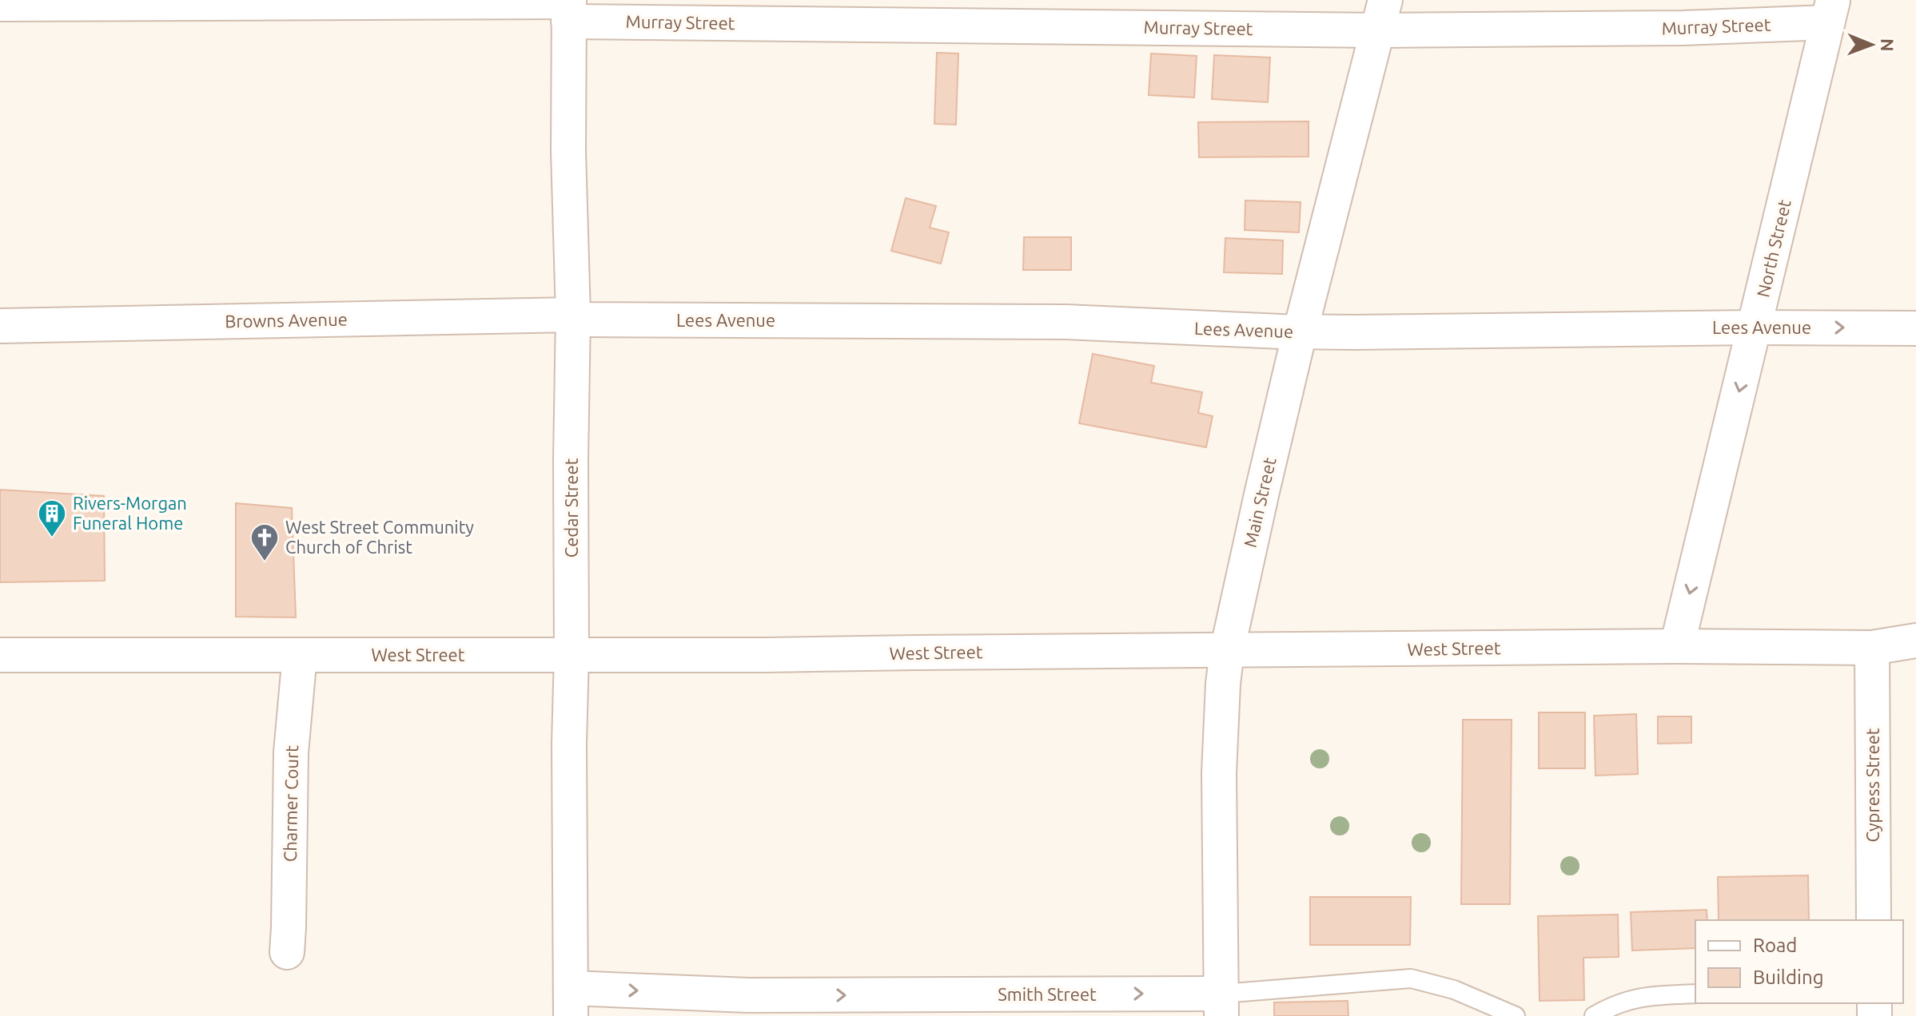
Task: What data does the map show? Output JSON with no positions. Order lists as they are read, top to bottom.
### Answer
{
  "streets": {
    "street": [
      "Murray Street",
      "North Street",
      "Browns Avenue",
      "Lees Avenue",
      "Main Street",
      "Cedar Street",
      "West Street",
      "Cypress Street",
      "Charmer Court",
      "Smith Street"
    ]
  },
  "crossings": [
    ["Murray Street", "North Street"],
    ["Murray Street", "Main Street"],
    ["Murray Street", "Cedar Street"],
    ["North Street", "Lees Avenue"],
    ["North Street", "West Street"],
    ["Browns Avenue", "Lees Avenue"],
    ["Browns Avenue", "Cedar Street"],
    ["Lees Avenue", "Main Street"],
    ["Lees Avenue", "Cedar Street"],
    ["Main Street", "West Street"],
    ["Main Street", "Smith Street"],
    ["Cedar Street", "West Street"],
    ["Cedar Street", "Smith Street"],
    ["West Street", "Cypress Street"],
    ["West Street", "Charmer Court"]
  ],
  "one_way": ["North Street", "Smith Street"],
  "places": {
    "building": ["Rivers-Morgan Funeral Home"],
    "church": ["West Street Community Church of Christ"]
  },
  "legend": ["Road", "Building"],
  "north": "right"
}
